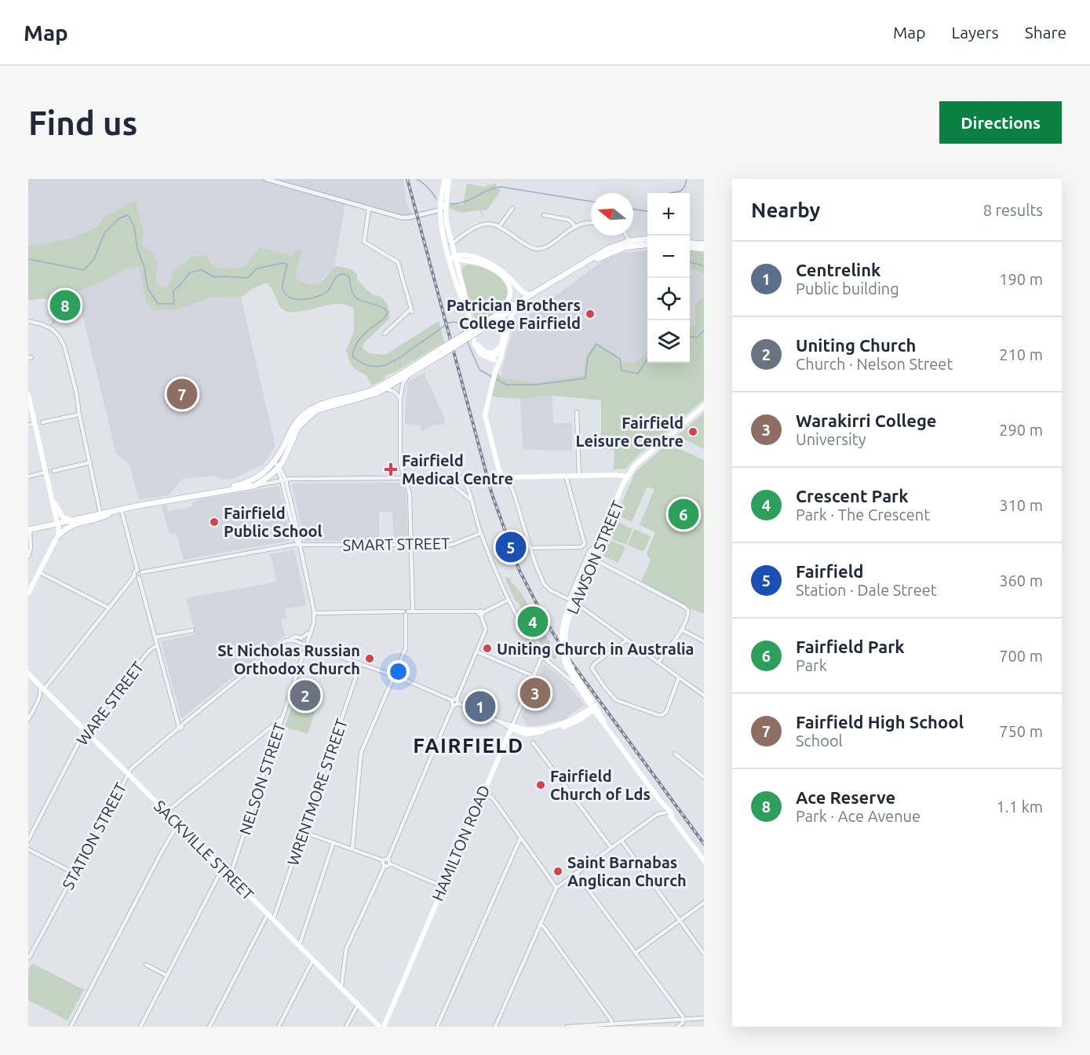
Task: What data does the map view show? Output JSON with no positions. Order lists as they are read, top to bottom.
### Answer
{
  "streets": {
    "main road": ["LAWSON STREET", "HAMILTON ROAD", "SACKVILLE STREET"],
    "street": [
      "SMART STREET",
      "WARE STREET",
      "NELSON STREET",
      "WRENTMORE STREET",
      "STATION STREET"
    ]
  },
  "crossings": [
    ["SMART STREET", "NELSON STREET"],
    ["WARE STREET", "SACKVILLE STREET"],
    ["NELSON STREET", "STATION STREET"],
    ["NELSON STREET", "SACKVILLE STREET"],
    ["WRENTMORE STREET", "SACKVILLE STREET"],
    ["STATION STREET", "SACKVILLE STREET"],
    ["HAMILTON ROAD", "SACKVILLE STREET"]
  ],
  "districts": ["FAIRFIELD"],
  "places": {
    "other": [
      "Patrician Brothers College Fairfield",
      "Fairfield Leisure Centre",
      "Fairfield Public School",
      "Uniting Church in Australia",
      "St Nicholas Russian Orthodox Church",
      "Fairfield Church of Lds",
      "Saint Barnabas Anglican Church"
    ],
    "health": ["Fairfield Medical Centre"]
  },
  "north": "left",
  "page": {
    "header": "Map",
    "nav": ["Map", "Layers", "Share"],
    "buttons": "Directions",
    "title": "Find us",
    "heading": ["Nearby", "8 results"],
    "map_buttons": ["+", "−"],
    "list": [
      {
        "mark": "1",
        "name": "Centrelink",
        "note": "Public building",
        "value": "190 m"
      },
      {
        "mark": "2",
        "name": "Uniting Church",
        "note": "Church · Nelson Street",
        "value": "210 m"
      },
      {
        "mark": "3",
        "name": "Warakirri College",
        "note": "University",
        "value": "290 m"
      },
      {
        "mark": "4",
        "name": "Crescent Park",
        "note": "Park · The Crescent",
        "value": "310 m"
      },
      {
        "mark": "5",
        "name": "Fairfield",
        "note": "Station · Dale Street",
        "value": "360 m"
      },
      {
        "mark": "6",
        "name": "Fairfield Park",
        "note": "Park",
        "value": "700 m"
      },
      {
        "mark": "7",
        "name": "Fairfield High School",
        "note": "School",
        "value": "750 m"
      },
      {
        "mark": "8",
        "name": "Ace Reserve",
        "note": "Park · Ace Avenue",
        "value": "1.1 km"
      }
    ],
    "pins": [
      "8",
      "7",
      "6",
      "5",
      "4",
      "3",
      "2",
      "1"
    ]
  }
}
